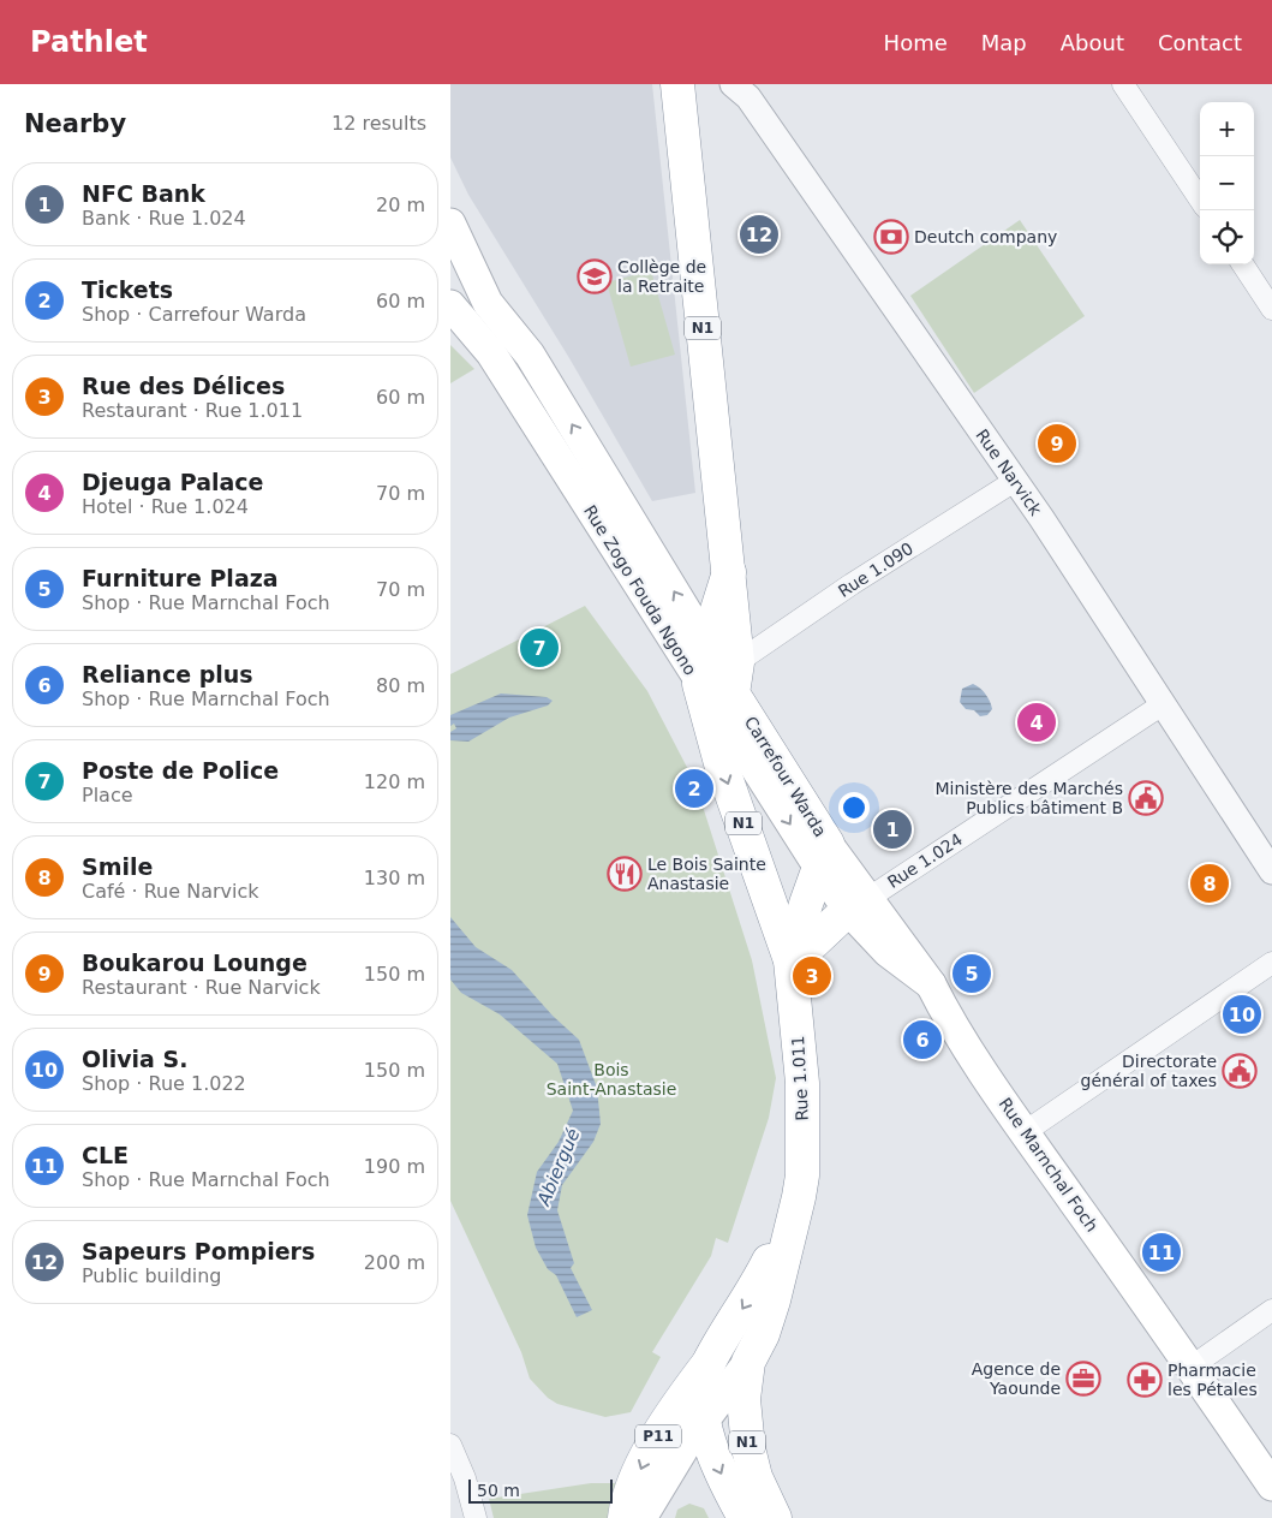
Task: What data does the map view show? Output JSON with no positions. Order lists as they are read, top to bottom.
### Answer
{
  "streets": {
    "main road": [
      "N1",
      "Rue Zogo Fouda Ngono",
      "Carrefour Warda",
      "Rue 1.011",
      "Rue Marnchal Foch",
      "P11"
    ],
    "street": ["Rue Narvick", "Rue 1.090", "Rue 1.024"]
  },
  "crossings": [
    ["N1", "Rue 1.090"],
    ["N1", "Rue Zogo Fouda Ngono"],
    ["N1", "Carrefour Warda"],
    ["N1", "Rue 1.011"],
    ["N1", "P11"],
    ["Rue Narvick", "Rue 1.090"],
    ["Rue Narvick", "Rue 1.024"],
    ["Rue 1.090", "Rue Zogo Fouda Ngono"],
    ["Rue 1.090", "Carrefour Warda"],
    ["Rue Zogo Fouda Ngono", "Carrefour Warda"],
    ["Rue Zogo Fouda Ngono", "Rue 1.024"],
    ["Rue Zogo Fouda Ngono", "Rue Marnchal Foch"],
    ["Rue 1.011", "P11"]
  ],
  "water": ["Abiergué"],
  "parks": ["Bois Saint-Anastasie"],
  "places": {
    "bank": ["Deutch company"],
    "school or university": ["Collège de la Retraite"],
    "public building": ["Ministère des Marchés Publics bâtiment B", "Directorate général of taxes"],
    "restaurant": ["Le Bois Sainte Anastasie"],
    "office": ["Agence de Yaounde"],
    "pharmacy": ["Pharmacie les Pétales"]
  },
  "scale_bar": "50 m",
  "page": {
    "header": "Pathlet",
    "nav": [
      "Home",
      "Map",
      "About",
      "Contact"
    ],
    "heading": ["Nearby", "12 results"],
    "map_buttons": ["+", "−"],
    "list": [
      {
        "mark": "1",
        "name": "NFC Bank",
        "note": "Bank · Rue 1.024",
        "value": "20 m"
      },
      {
        "mark": "2",
        "name": "Tickets",
        "note": "Shop · Carrefour Warda",
        "value": "60 m"
      },
      {
        "mark": "3",
        "name": "Rue des Délices",
        "note": "Restaurant · Rue 1.011",
        "value": "60 m"
      },
      {
        "mark": "4",
        "name": "Djeuga Palace",
        "note": "Hotel · Rue 1.024",
        "value": "70 m"
      },
      {
        "mark": "5",
        "name": "Furniture Plaza",
        "note": "Shop · Rue Marnchal Foch",
        "value": "70 m"
      },
      {
        "mark": "6",
        "name": "Reliance plus",
        "note": "Shop · Rue Marnchal Foch",
        "value": "80 m"
      },
      {
        "mark": "7",
        "name": "Poste de Police",
        "note": "Place",
        "value": "120 m"
      },
      {
        "mark": "8",
        "name": "Smile",
        "note": "Café · Rue Narvick",
        "value": "130 m"
      },
      {
        "mark": "9",
        "name": "Boukarou Lounge",
        "note": "Restaurant · Rue Narvick",
        "value": "150 m"
      },
      {
        "mark": "10",
        "name": "Olivia S.",
        "note": "Shop · Rue 1.022",
        "value": "150 m"
      },
      {
        "mark": "11",
        "name": "CLE",
        "note": "Shop · Rue Marnchal Foch",
        "value": "190 m"
      },
      {
        "mark": "12",
        "name": "Sapeurs Pompiers",
        "note": "Public building",
        "value": "200 m"
      }
    ],
    "pins": [
      "12",
      "9",
      "7",
      "4",
      "2",
      "1",
      "8",
      "5",
      "3",
      "10",
      "6",
      "11"
    ],
    "scale": "50 m"
  }
}
